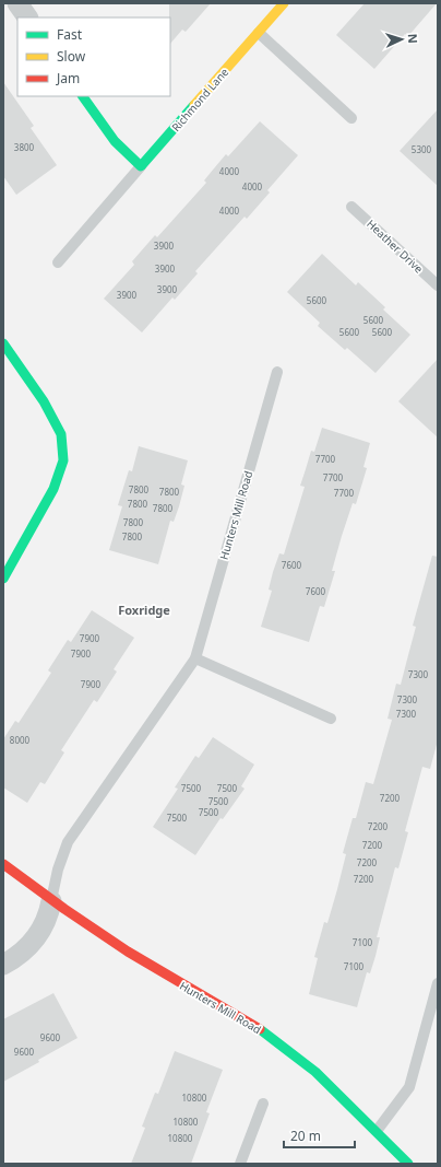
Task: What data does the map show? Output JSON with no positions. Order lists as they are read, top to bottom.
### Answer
{
  "streets": {
    "street": ["Richmond Lane", "Hunters Mill Road"],
    "lane": ["Heather Drive"]
  },
  "districts": ["Foxridge"],
  "house_numbers": [
    "3800",
    "5300",
    "4000",
    "4000",
    "4000",
    "3900",
    "3900",
    "3900",
    "3900",
    "5600",
    "5600",
    "5600",
    "5600",
    "7700",
    "7700",
    "7800",
    "7800",
    "7700",
    "7800",
    "7800",
    "7800",
    "7800",
    "7600",
    "7600",
    "7900",
    "7900",
    "7300",
    "7900",
    "7300",
    "7300",
    "8000",
    "7500",
    "7500",
    "7200",
    "7500",
    "7500",
    "7500",
    "7200",
    "7200",
    "7200",
    "7200",
    "7100",
    "7100",
    "9600",
    "9600",
    "10800",
    "10800",
    "10800"
  ],
  "legend": ["Fast", "Slow", "Jam"],
  "scale_bar": "20 m",
  "north": "right"
}
